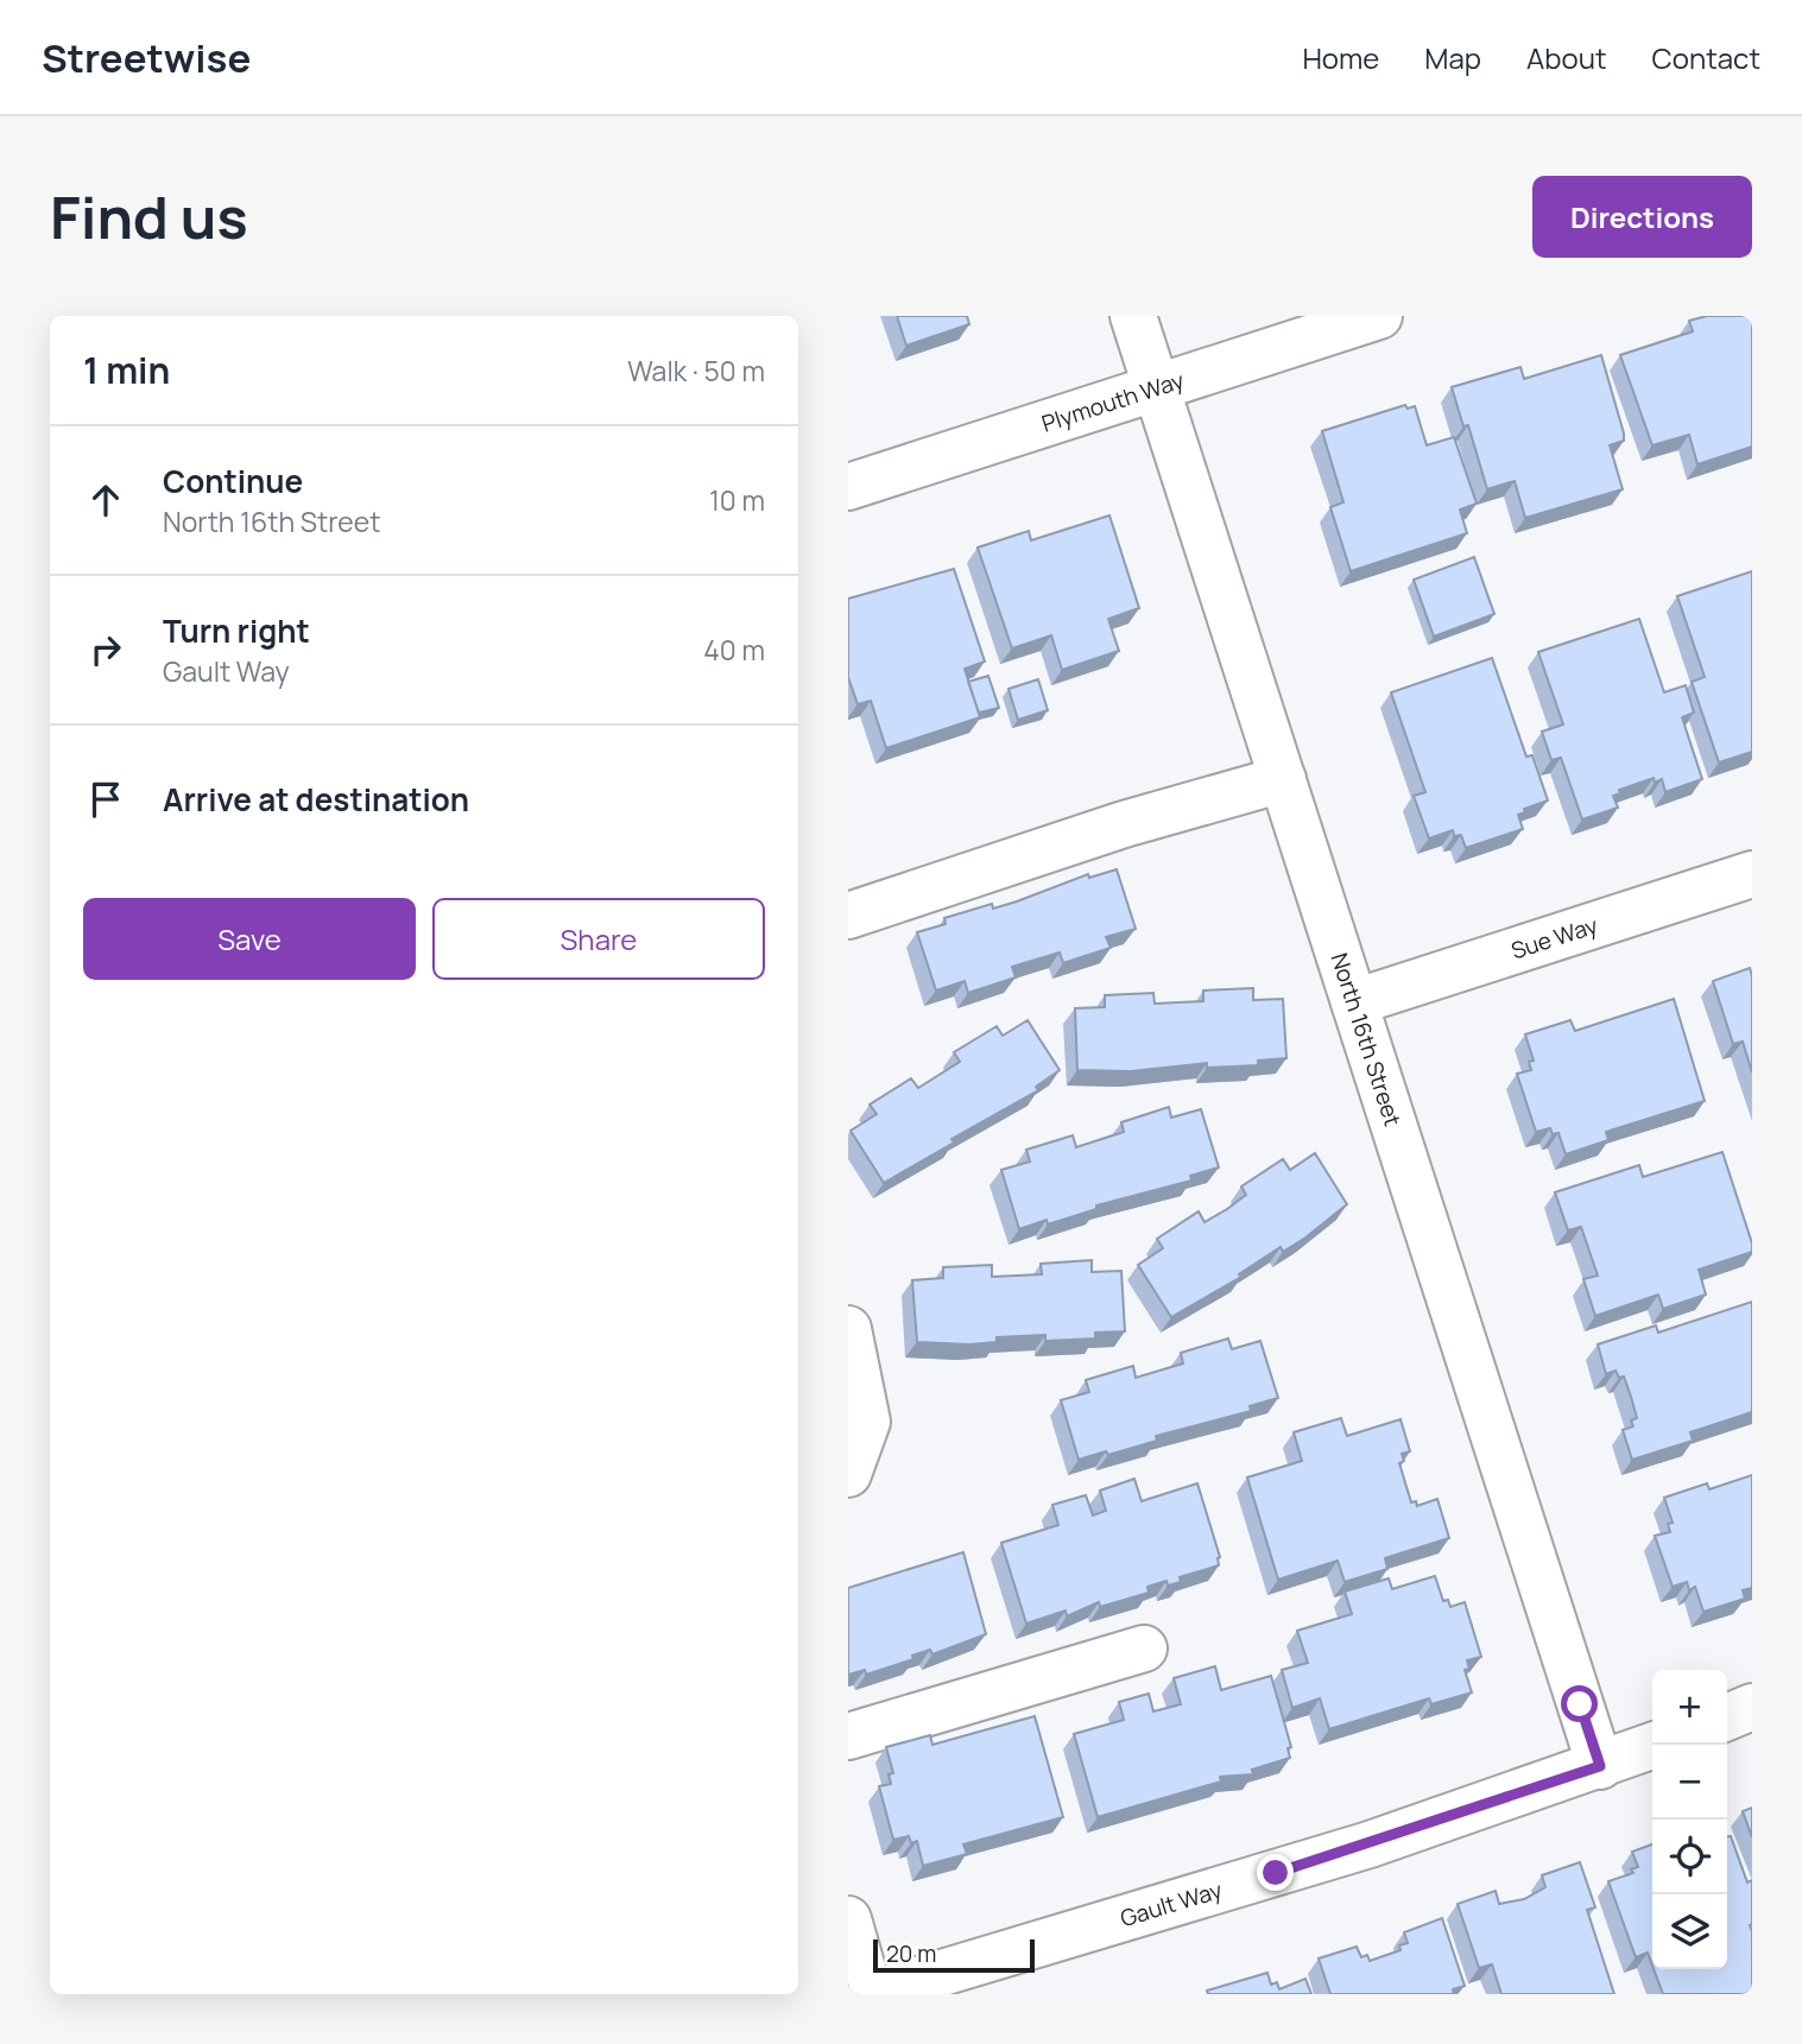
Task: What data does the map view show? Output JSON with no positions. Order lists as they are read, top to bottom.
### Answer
{
  "streets": {
    "street": [
      "Plymouth Way",
      "Sue Way",
      "North 16th Street",
      "Gault Way"
    ]
  },
  "crossings": [
    ["Plymouth Way", "North 16th Street"],
    ["Sue Way", "North 16th Street"],
    ["North 16th Street", "Gault Way"]
  ],
  "scale_bar": "20 m",
  "page": {
    "header": "Streetwise",
    "nav": [
      "Home",
      "Map",
      "About",
      "Contact"
    ],
    "buttons": [
      "Directions",
      ["Save", "Share"]
    ],
    "title": "Find us",
    "heading": ["1 min", "Walk · 50 m"],
    "list": [
      ["Continue", "North 16th Street", "10 m"],
      ["Turn right", "Gault Way", "40 m"],
      "Arrive at destination"
    ],
    "map_buttons": ["+", "−"],
    "scale": "20 m"
  }
}
